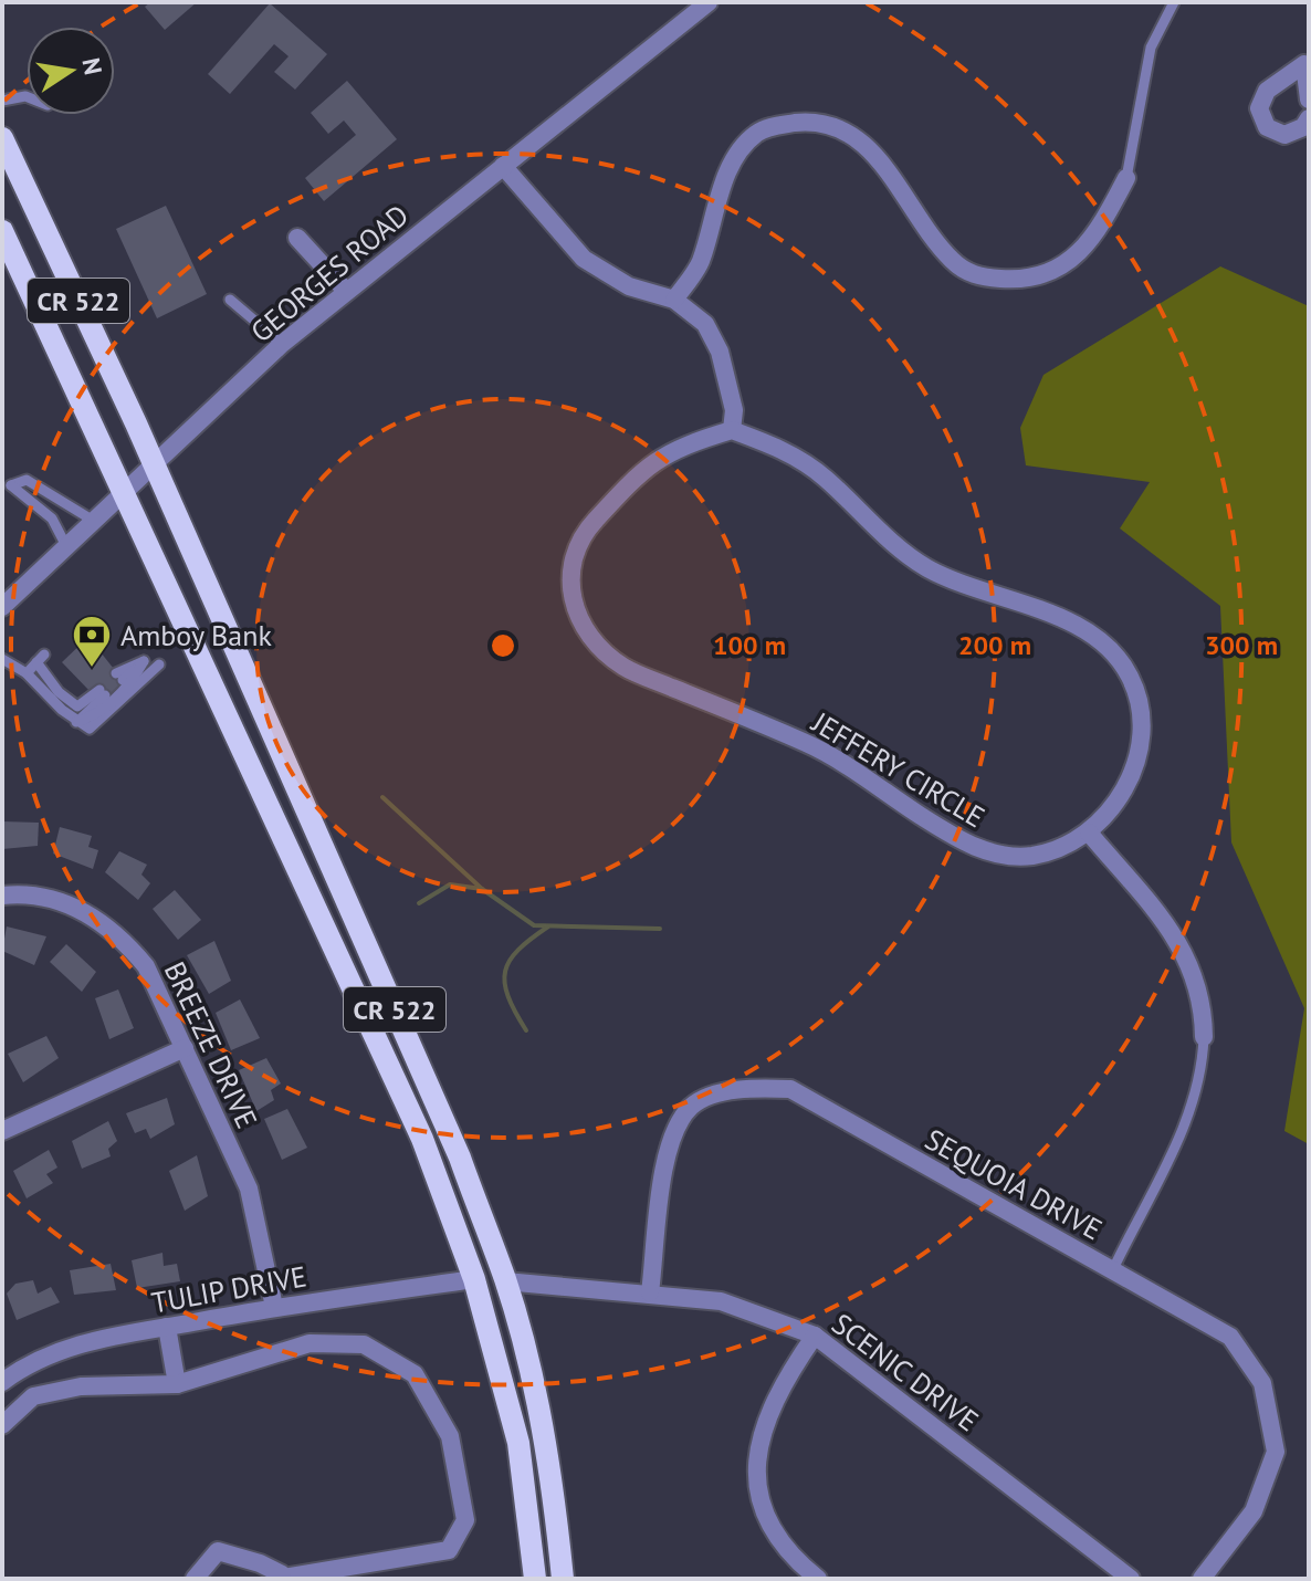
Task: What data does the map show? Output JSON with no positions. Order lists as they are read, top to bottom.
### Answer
{
  "streets": {
    "main road": ["CR 522"],
    "street": [
      "GEORGES ROAD",
      "JEFFERY CIRCLE",
      "BREEZE DRIVE",
      "SEQUOIA DRIVE",
      "TULIP DRIVE",
      "SCENIC DRIVE"
    ]
  },
  "crossings": [
    ["GEORGES ROAD", "CR 522"],
    ["CR 522", "TULIP DRIVE"],
    ["CR 522", "SCENIC DRIVE"],
    ["BREEZE DRIVE", "TULIP DRIVE"],
    ["SEQUOIA DRIVE", "SCENIC DRIVE"]
  ],
  "places": {
    "bank": ["Amboy Bank"]
  },
  "north": "right",
  "rings": ["100 m", "200 m", "300 m"]
}
